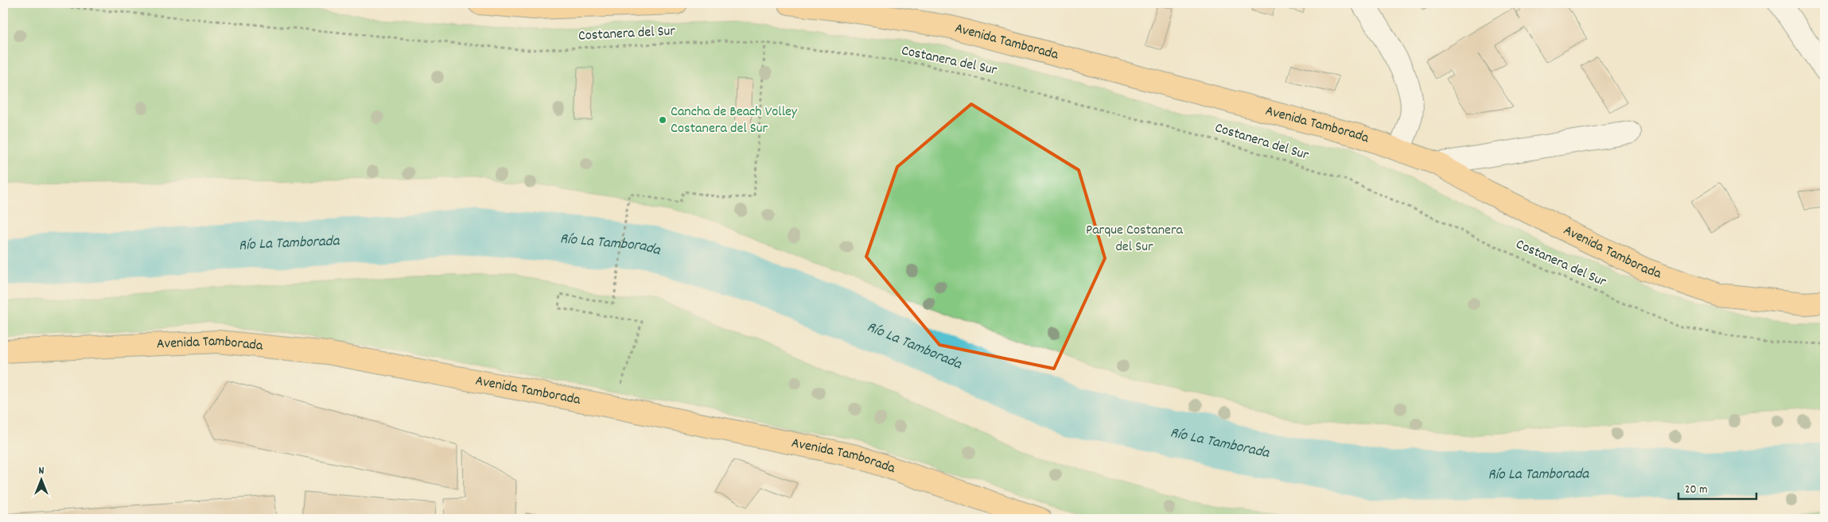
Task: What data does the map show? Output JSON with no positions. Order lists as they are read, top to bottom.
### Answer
{
  "streets": {
    "main road": ["Avenida Tamborada"],
    "path": ["Costanera del Sur"]
  },
  "water": ["Río La Tamborada"],
  "parks": ["Parque Costanera del Sur"],
  "places": ["Cancha de Beach Volley Costanera del Sur"],
  "scale_bar": "20 m",
  "north": "top"
}
